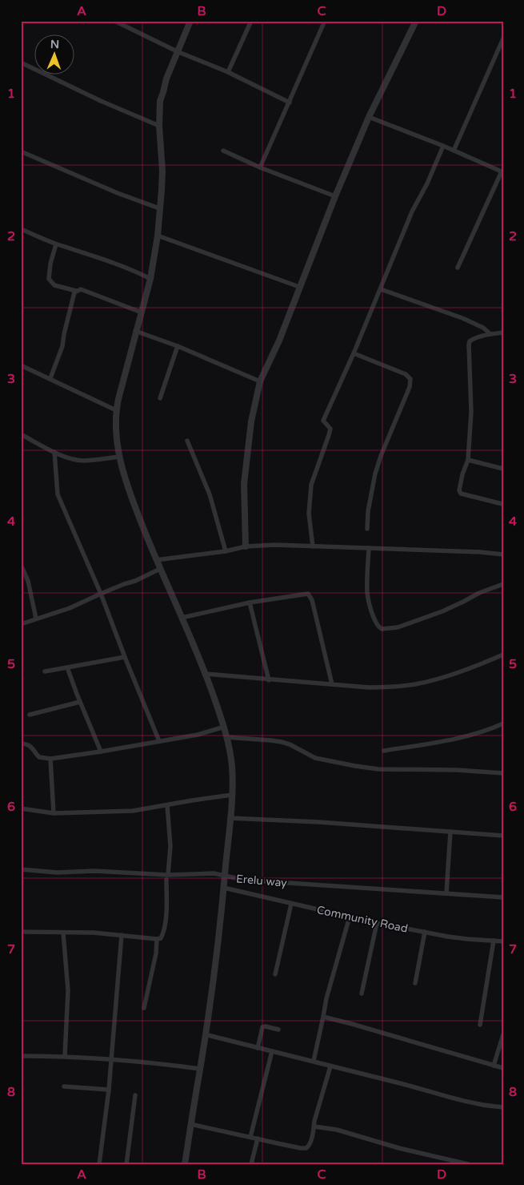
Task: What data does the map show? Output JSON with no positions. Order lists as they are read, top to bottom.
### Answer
{
  "streets": {
    "street": ["Erelu way", "Community Road"]
  },
  "north": "top",
  "grid": {
    "columns": [
      "A",
      "B",
      "C",
      "D"
    ],
    "rows": [
      "1",
      "2",
      "3",
      "4",
      "5",
      "6",
      "7",
      "8"
    ]
  }
}
